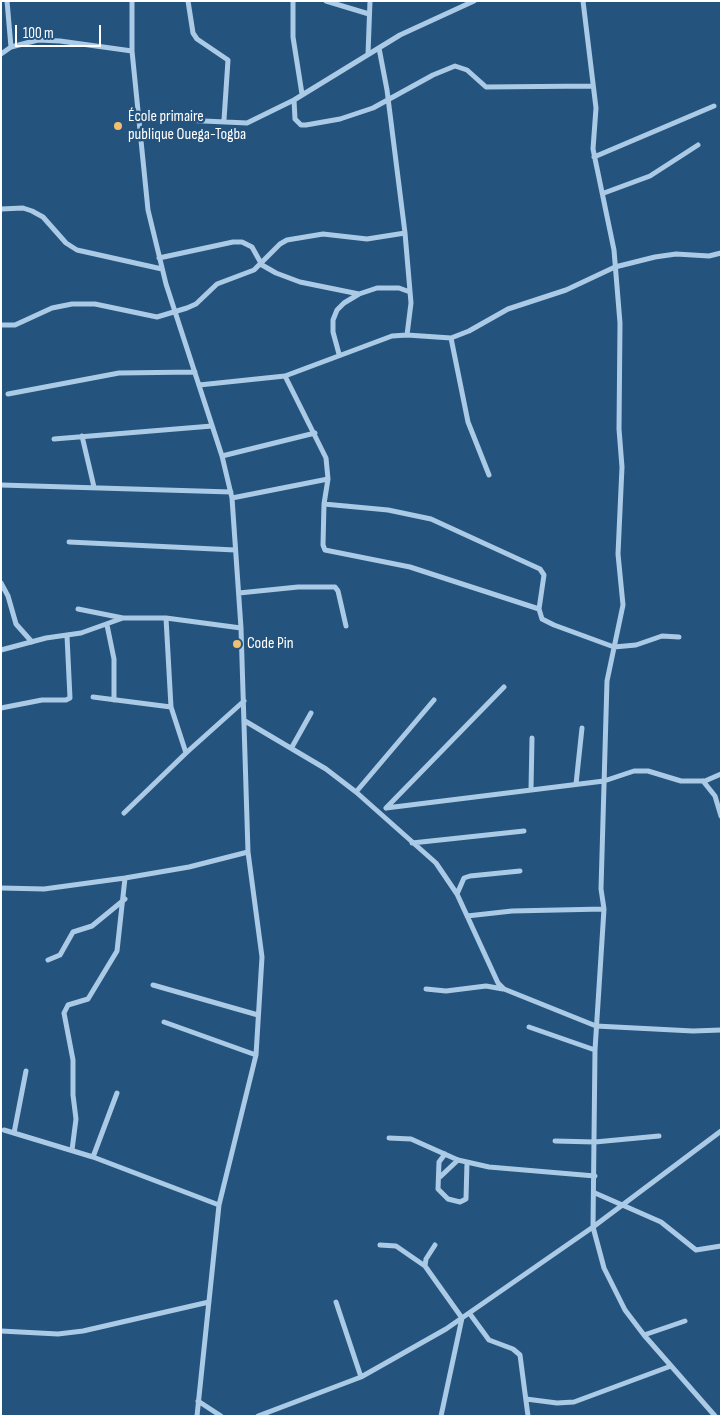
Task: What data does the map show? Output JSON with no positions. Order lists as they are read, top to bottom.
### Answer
{
  "places": ["École primaire publique Ouega-Togba", "Code Pin"],
  "scale_bar": "100 m"
}
